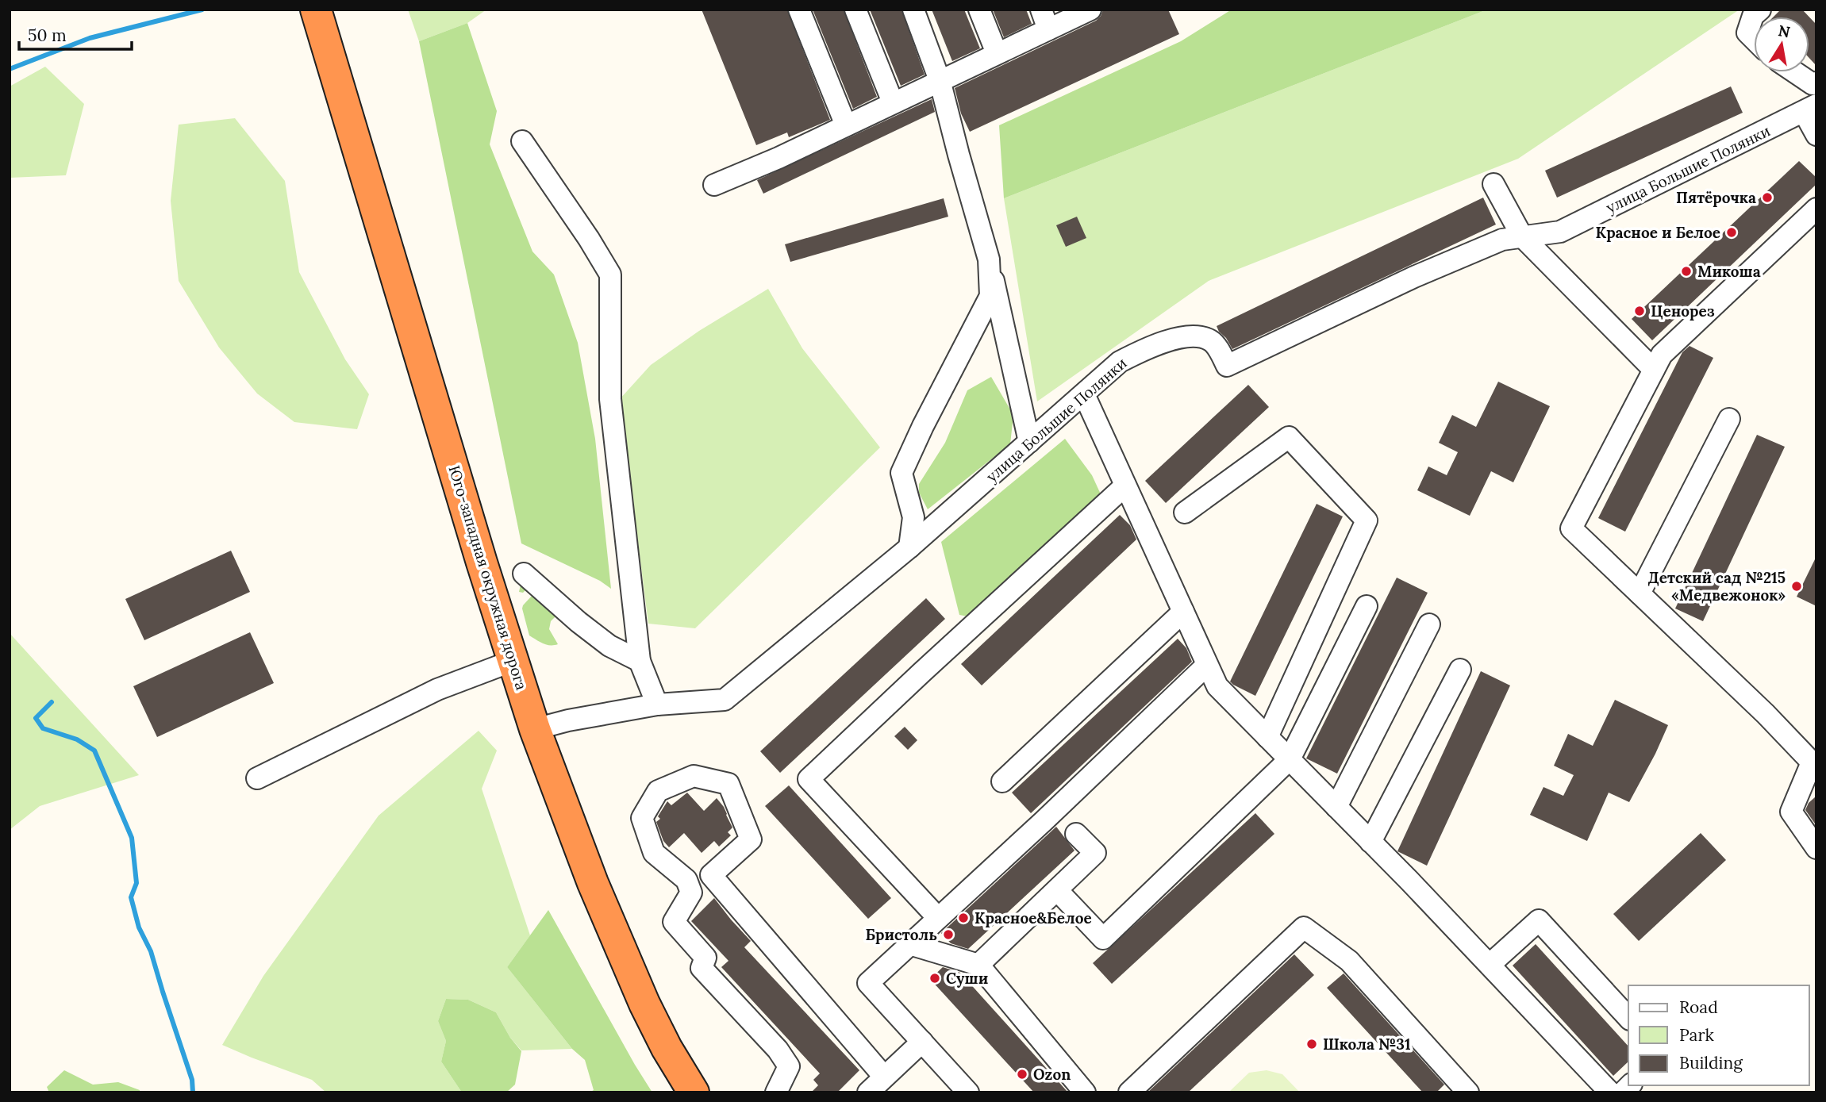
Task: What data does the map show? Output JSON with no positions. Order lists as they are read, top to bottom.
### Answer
{
  "streets": {
    "highway": ["Юго-западная окружная дорога"],
    "street": ["улица Большие Полянки"]
  },
  "crossings": [
    ["улица Большие Полянки", "Юго-западная окружная дорога"]
  ],
  "places": [
    "Пятёрочка",
    "Красное и Белое",
    "Микоша",
    "Ценорез",
    "Детский сад №215 «Медвежонок»",
    "Красное&Белое",
    "Бристоль",
    "Суши",
    "Школа №31",
    "Ozon"
  ],
  "legend": ["Road", "Park", "Building"],
  "scale_bar": "50 m",
  "north": "top"
}
